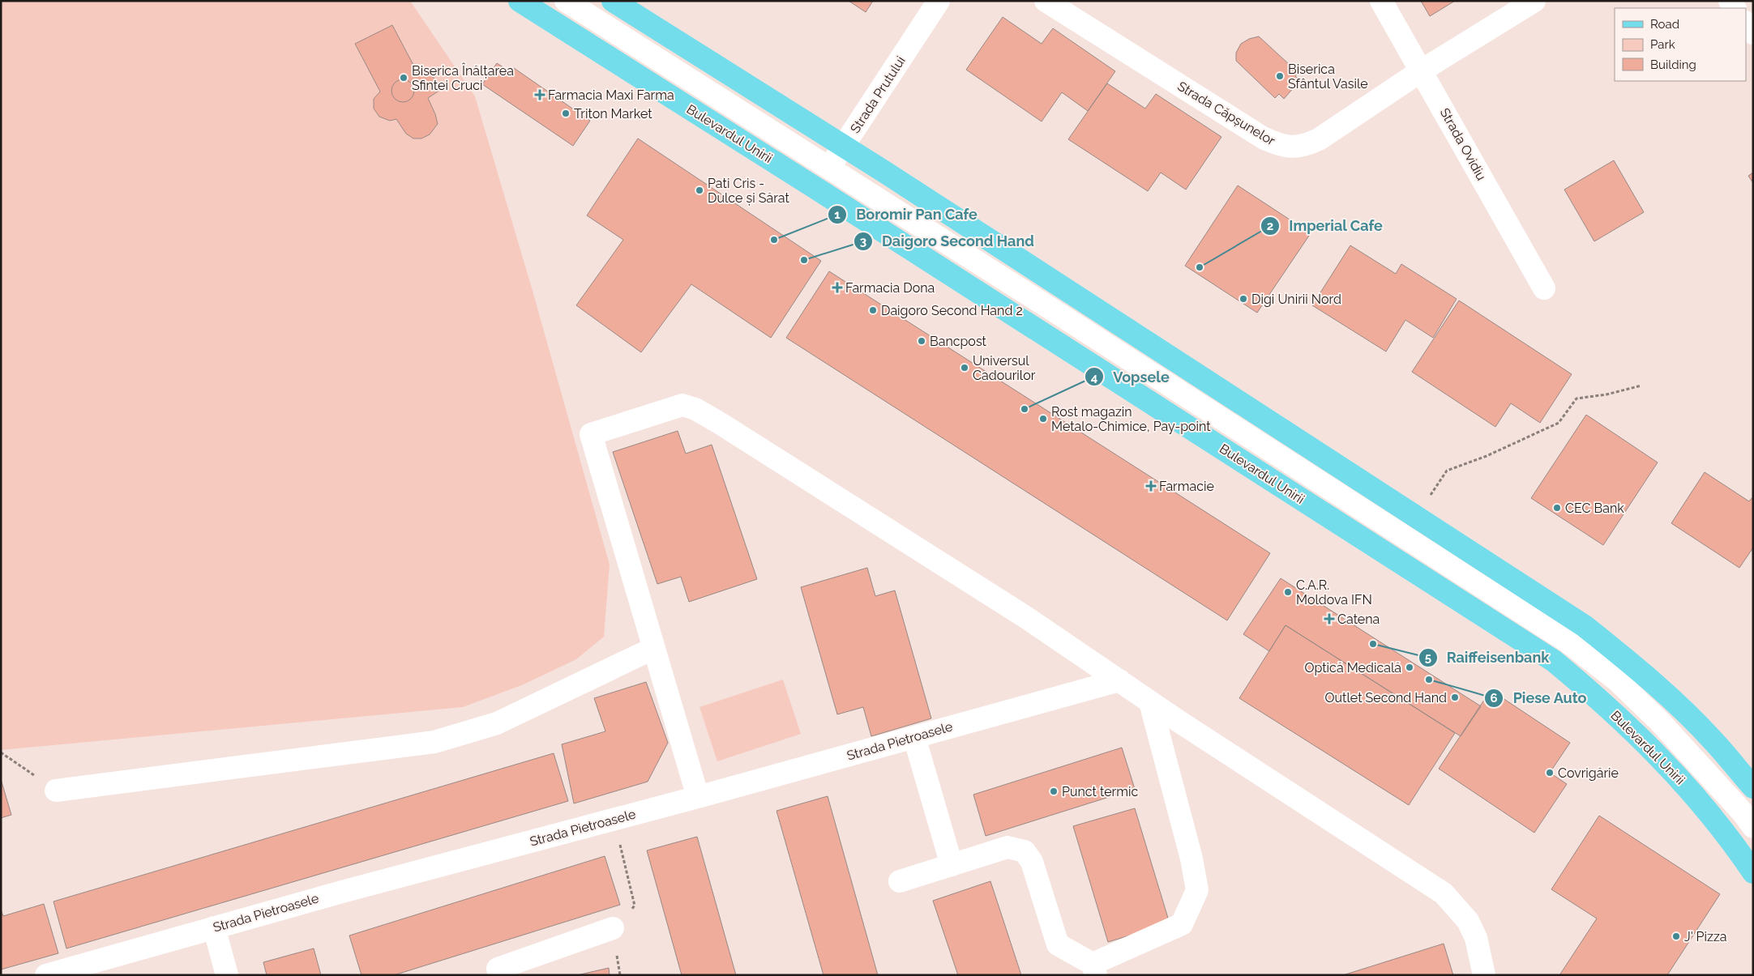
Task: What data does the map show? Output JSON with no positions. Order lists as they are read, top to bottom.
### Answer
{
  "streets": {
    "main road": ["Bulevardul Unirii"],
    "street": [
      "Strada Prutului",
      "Strada Căpșunelor",
      "Strada Ovidiu",
      "Strada Pietroasele"
    ]
  },
  "crossings": [
    ["Strada Prutului", "Bulevardul Unirii"],
    ["Strada Căpșunelor", "Strada Ovidiu"]
  ],
  "places": {
    "other": [
      "Biserica Sfântul Vasile",
      "Biserica Înălțarea Sfintei Cruci",
      "Triton Market",
      "Pati Cris - Dulce și Sărat",
      "Boromir Pan Cafe",
      "Daigoro Second Hand",
      "Imperial Cafe",
      "Digi Unirii Nord",
      "Daigoro Second Hand 2",
      "Bancpost",
      "Universul Cadourilor",
      "Vopsele",
      "Rost magazin Metalo-Chimice, Pay-point",
      "CEC Bank",
      "C.A.R. Moldova IFN",
      "Raiffeisenbank",
      "Optică Medicală",
      "Piese Auto",
      "Outlet Second Hand",
      "Covrigărie",
      "Punct termic",
      "J' Pizza"
    ],
    "health": [
      "Farmacia Maxi Farma",
      "Farmacia Dona",
      "Farmacie",
      "Catena"
    ]
  },
  "legend": ["Road", "Park", "Building"]
}
